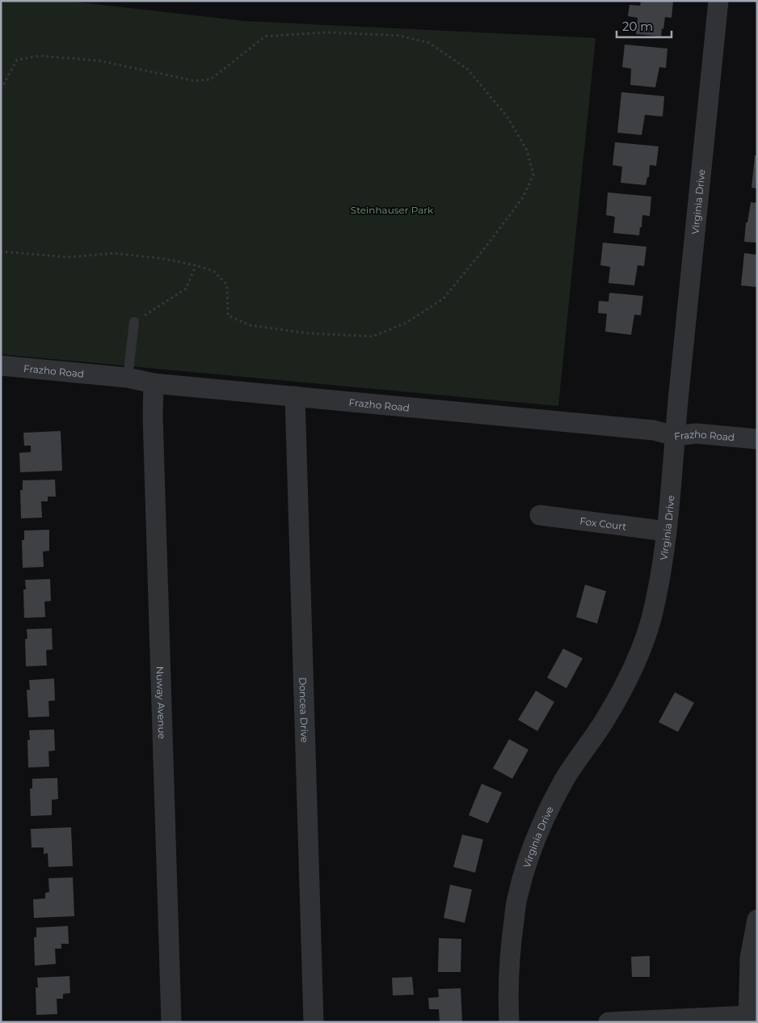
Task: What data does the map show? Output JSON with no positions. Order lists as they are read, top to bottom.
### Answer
{
  "streets": {
    "street": [
      "Virginia Drive",
      "Frazho Road",
      "Fox Court",
      "Nuway Avenue",
      "Doncea Drive"
    ]
  },
  "crossings": [
    ["Virginia Drive", "Frazho Road"],
    ["Virginia Drive", "Fox Court"],
    ["Frazho Road", "Nuway Avenue"],
    ["Frazho Road", "Doncea Drive"]
  ],
  "parks": ["Steinhauser Park"],
  "scale_bar": "20 m"
}
